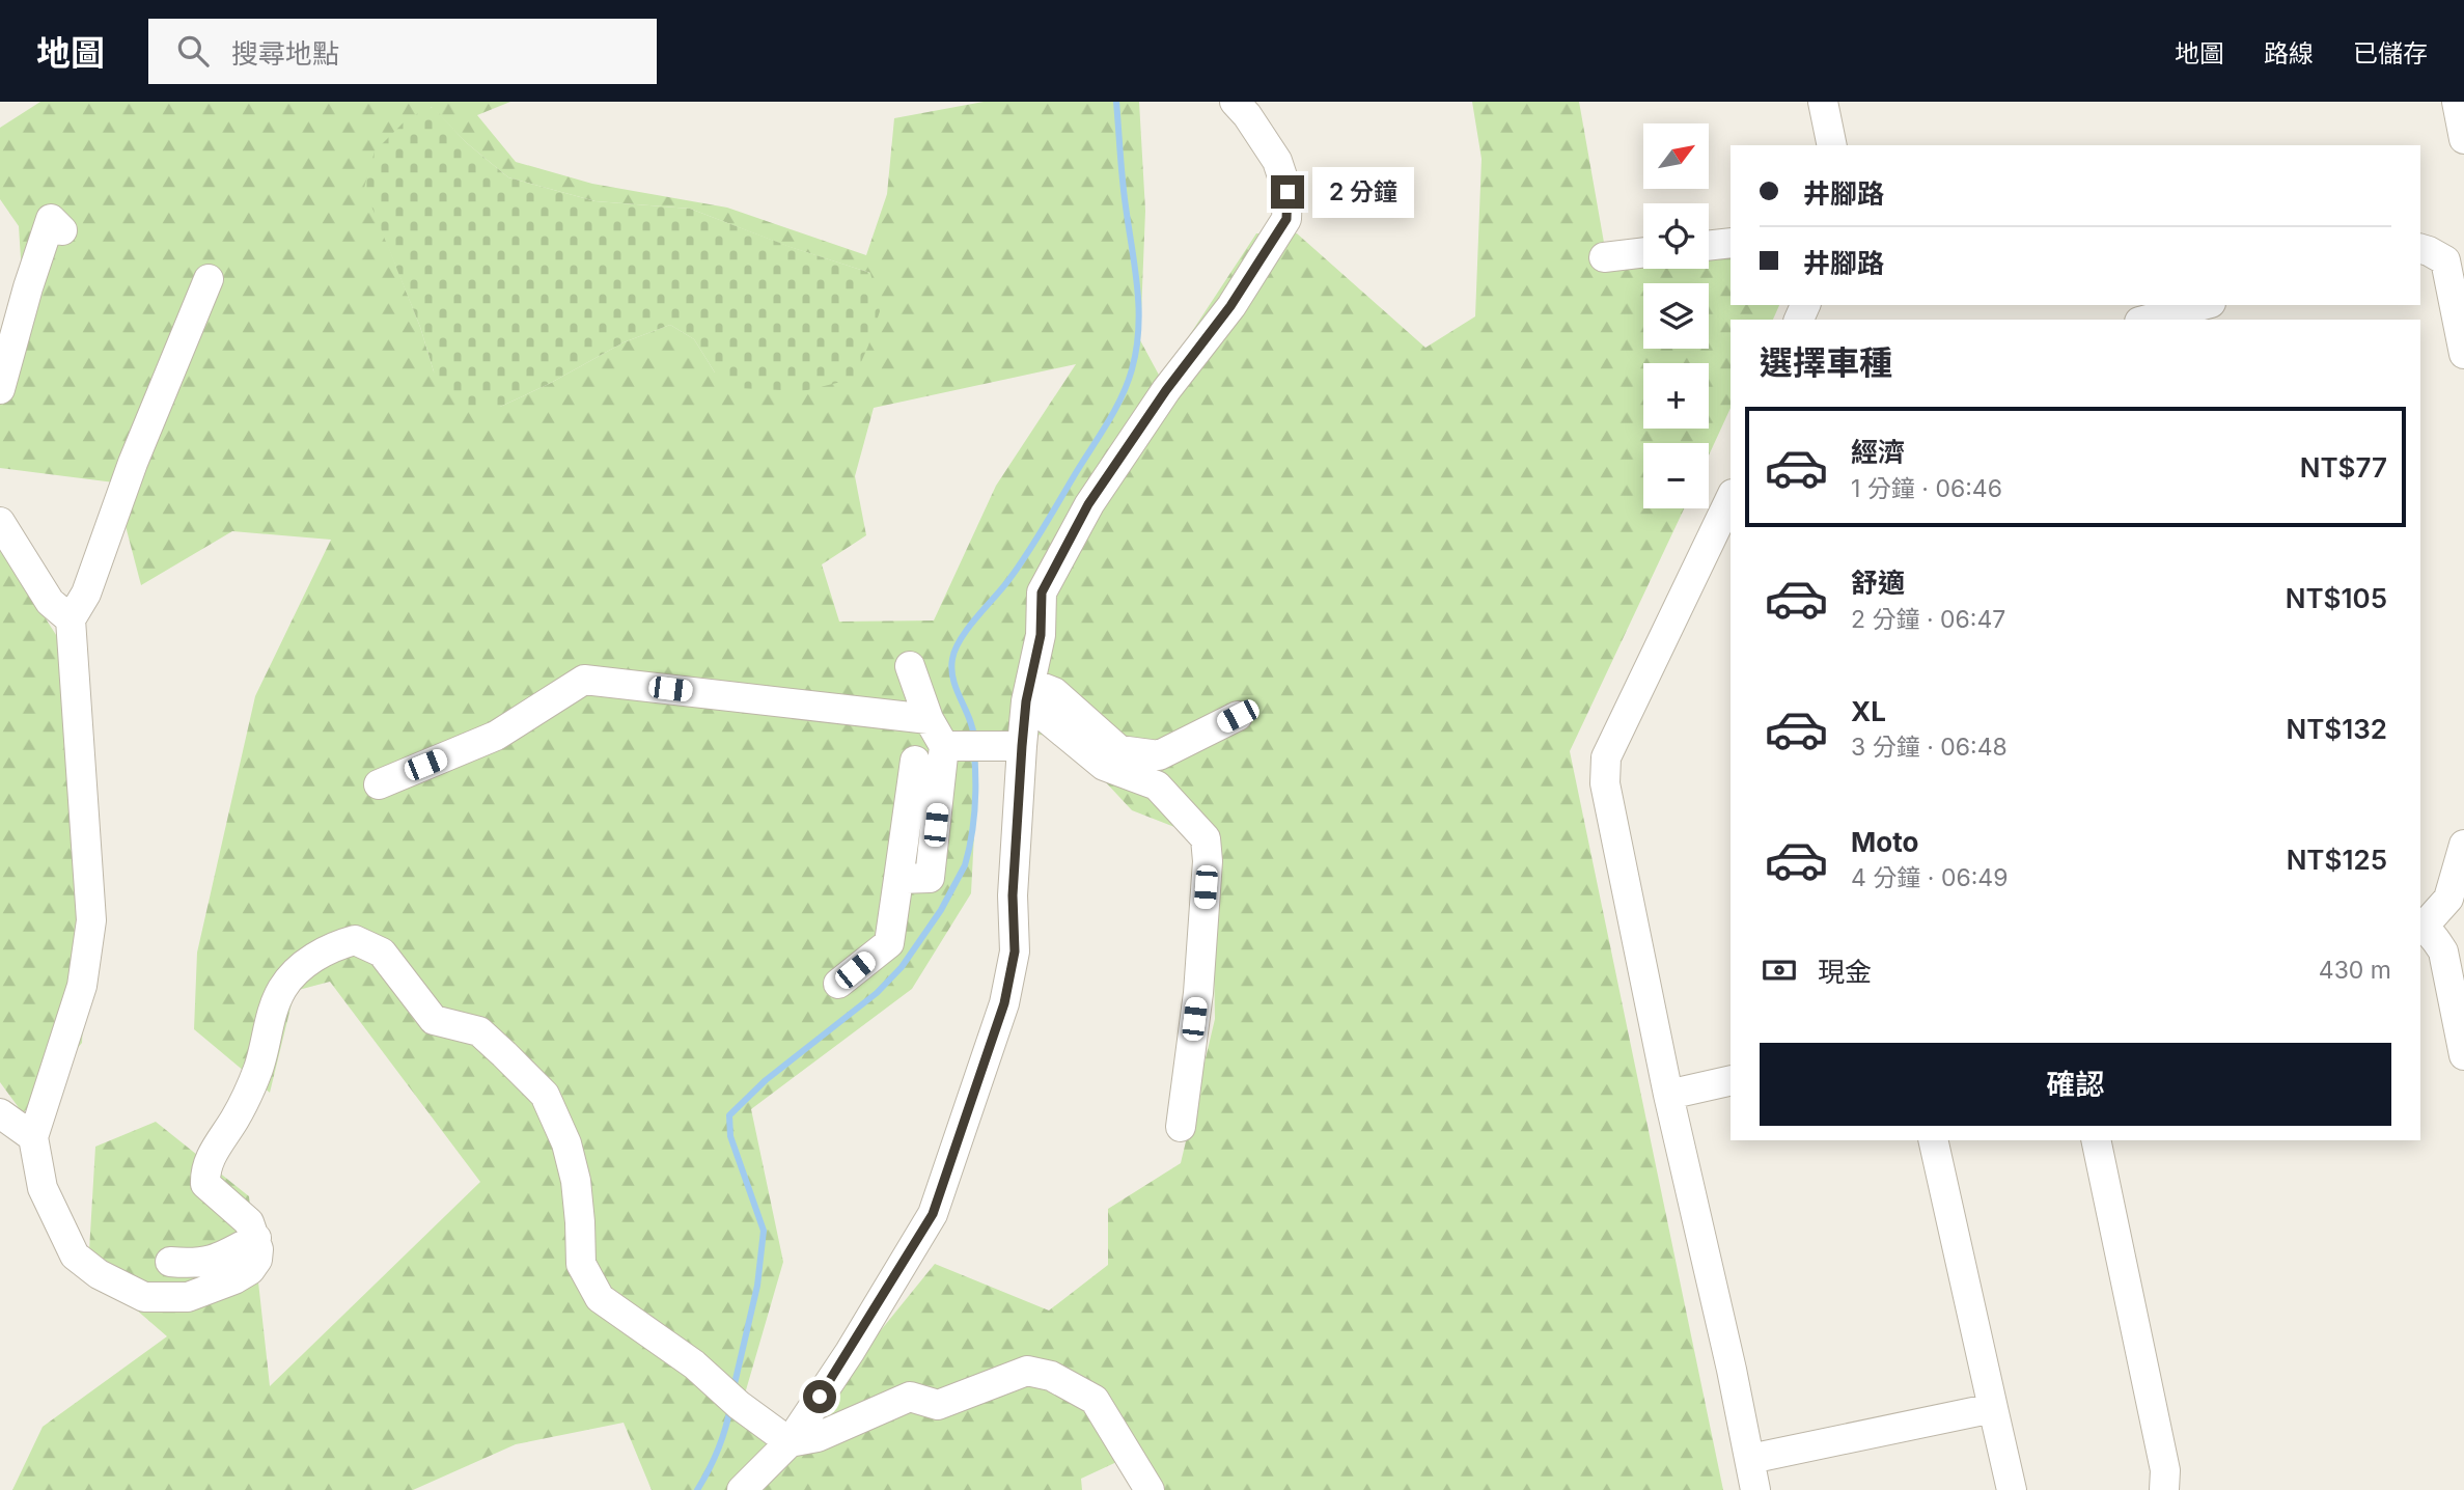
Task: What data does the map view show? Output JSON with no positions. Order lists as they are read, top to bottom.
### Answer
{
  "north": "top right",
  "page": {
    "header": "地圖",
    "search": "搜尋地點",
    "nav": ["地圖", "路線", "已儲存"],
    "map_buttons": ["+", "−"],
    "banner": ["井腳路", "井腳路"],
    "bubble": "2 分鐘",
    "heading": "選擇車種",
    "list": [
      {
        "name": "經濟",
        "note": "1 分鐘 · 06:46",
        "value": "NT$77"
      },
      {
        "name": "舒適",
        "note": "2 分鐘 · 06:47",
        "value": "NT$105"
      },
      {
        "name": "XL",
        "note": "3 分鐘 · 06:48",
        "value": "NT$132"
      },
      {
        "name": "Moto",
        "note": "4 分鐘 · 06:49",
        "value": "NT$125"
      }
    ],
    "pay": ["現金", "430 m"],
    "buttons": "確認"
  }
}
